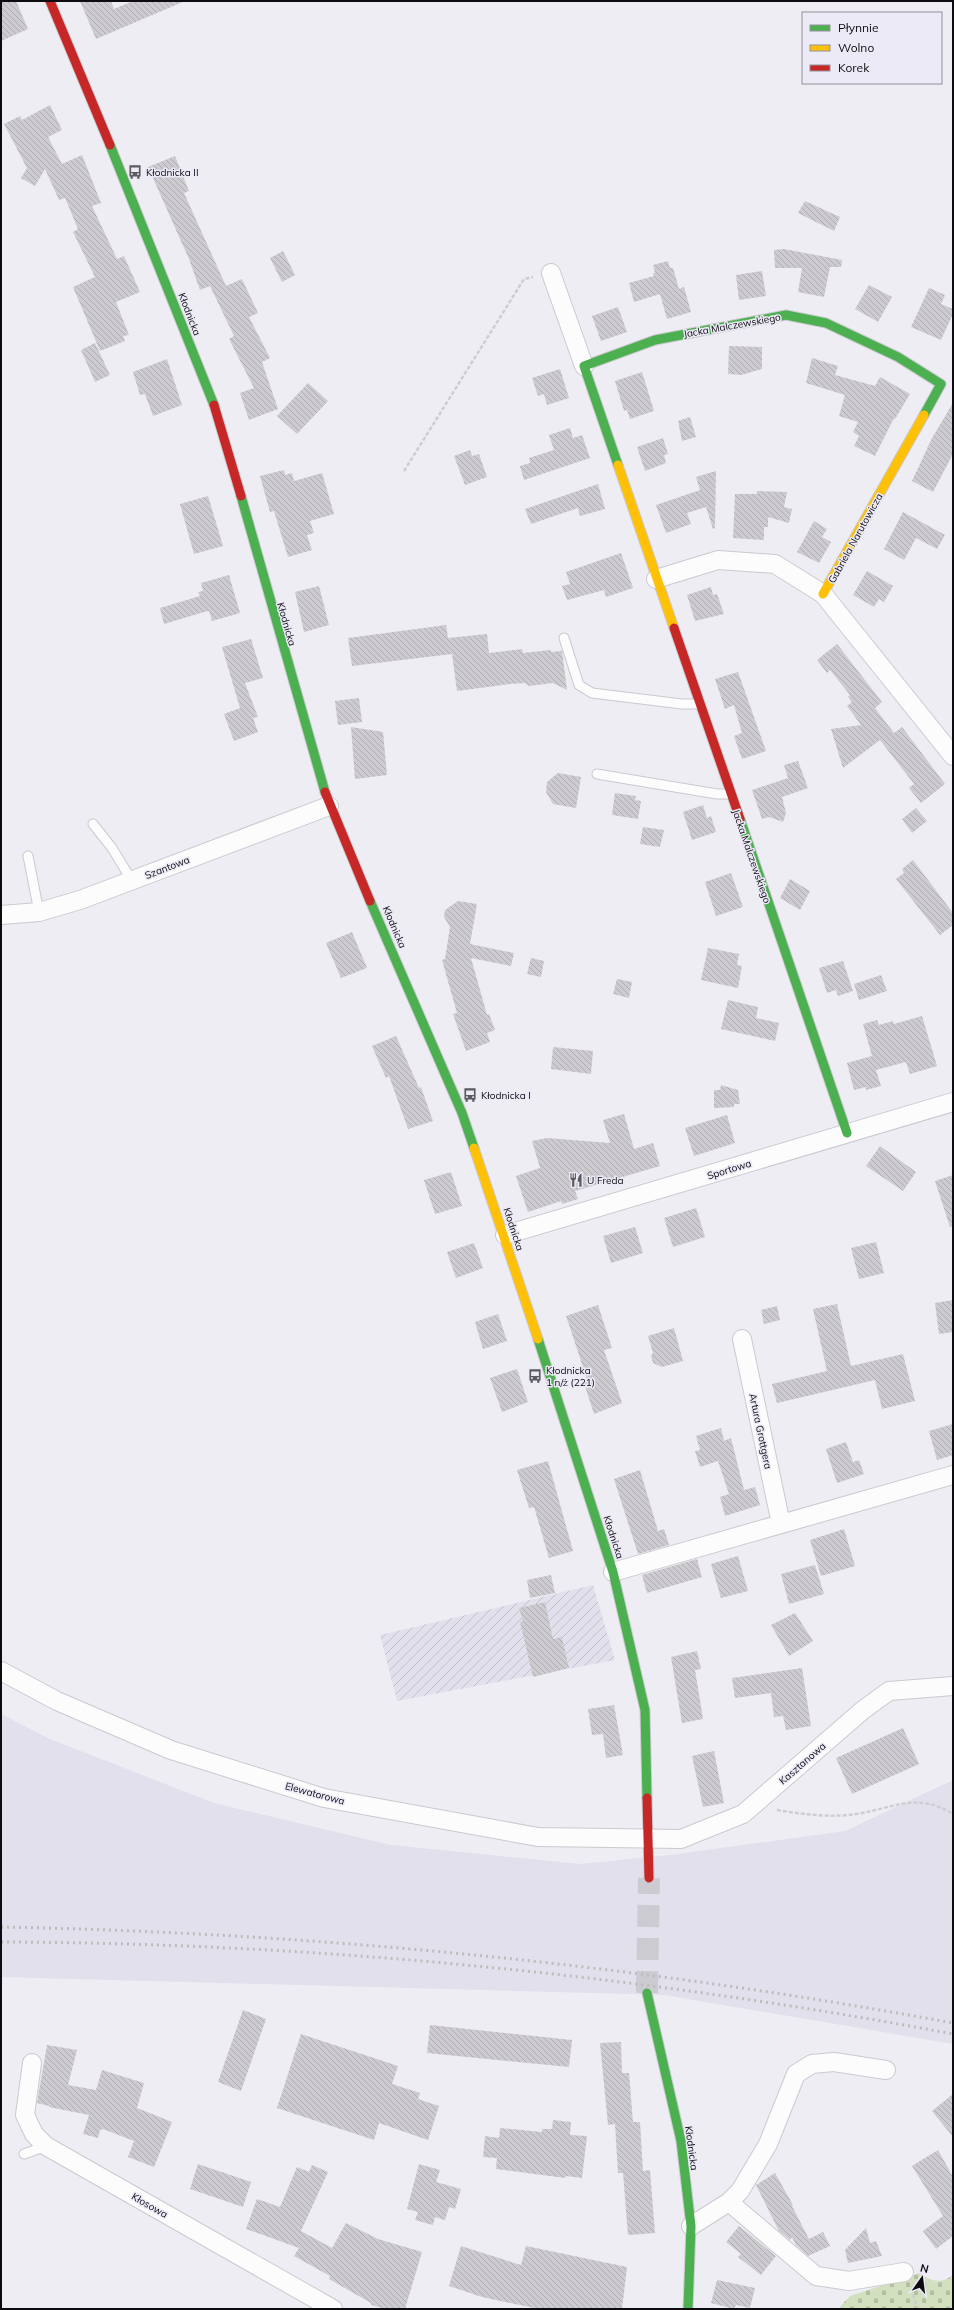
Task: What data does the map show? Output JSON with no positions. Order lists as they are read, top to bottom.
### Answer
{
  "streets": {
    "main road": ["Kłodnicka", "Jacka Malczewskiego", "Gabriela Narutowicza"],
    "street": [
      "Szantowa",
      "Sportowa",
      "Artura Grottgera",
      "Kasztanowa",
      "Elewatorowa",
      "Kłosowa"
    ]
  },
  "crossings": [
    ["Kłodnicka", "Szantowa"],
    ["Kłodnicka", "Sportowa"],
    ["Kłodnicka", "Kasztanowa"],
    ["Kłodnicka", "Elewatorowa"],
    ["Jacka Malczewskiego", "Gabriela Narutowicza"],
    ["Jacka Malczewskiego", "Sportowa"],
    ["Kasztanowa", "Elewatorowa"]
  ],
  "places": {
    "bus stop": ["Kłodnicka II", "Kłodnicka I", "Kłodnicka 1 n/ż (221)"],
    "restaurant": ["U Freda"]
  },
  "legend": ["Płynnie", "Wolno", "Korek"],
  "north": "top"
}
